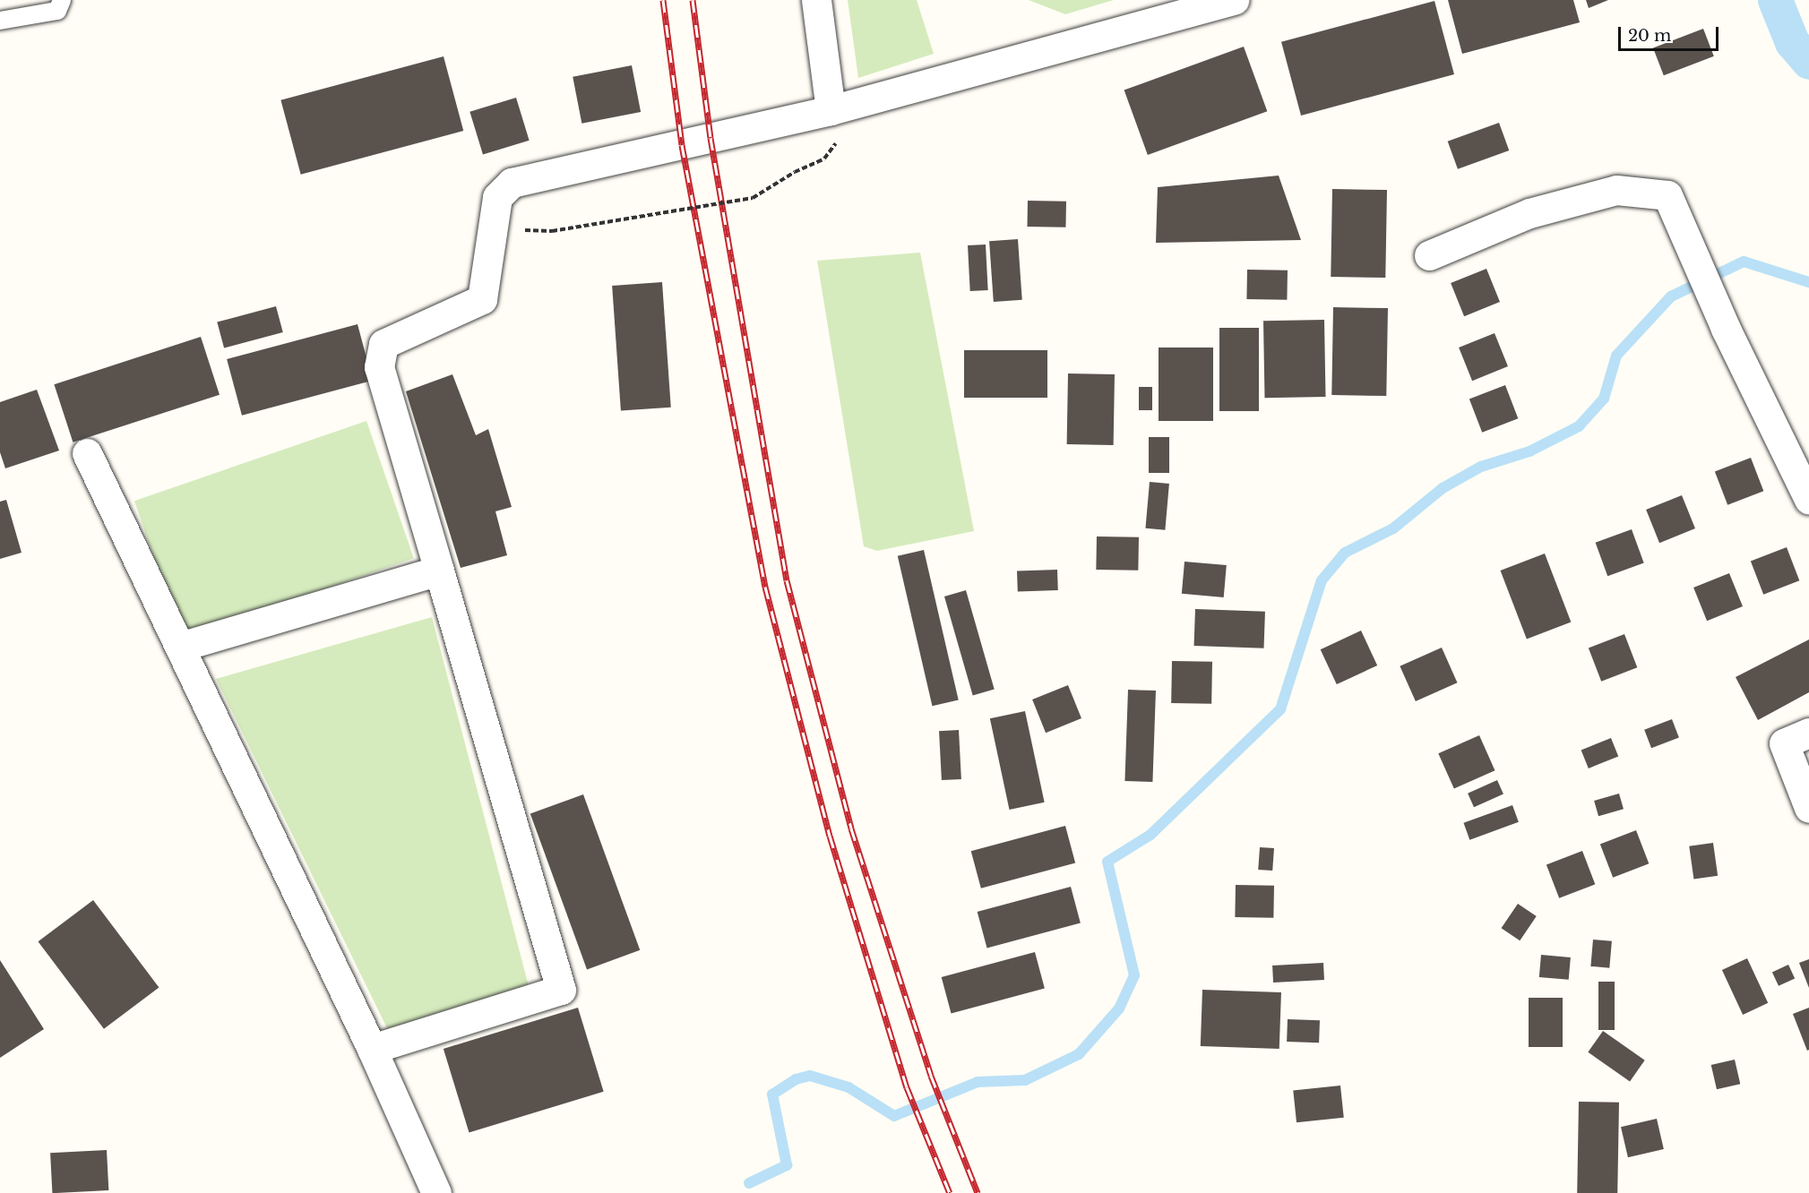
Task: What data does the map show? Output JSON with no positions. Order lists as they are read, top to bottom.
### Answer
{
  "scale_bar": "20 m"
}
